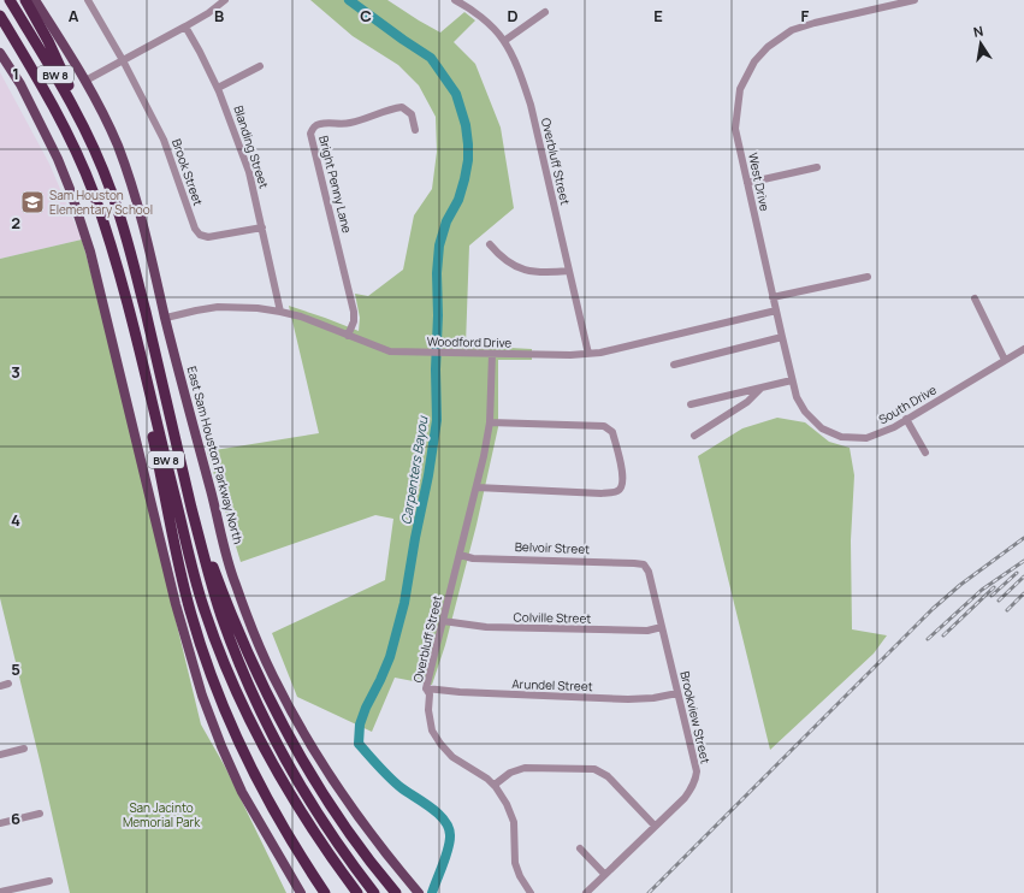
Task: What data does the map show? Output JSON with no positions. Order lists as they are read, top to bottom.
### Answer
{
  "streets": {
    "highway": ["BW 8"],
    "main road": ["East Sam Houston Parkway North"],
    "street": [
      "Blanding Street",
      "Overbluff Street",
      "Brook Street",
      "West Drive",
      "Bright Penny Lane",
      "Woodford Drive",
      "South Drive",
      "Belvoir Street",
      "Colville Street",
      "Arundel Street",
      "Brookview Street"
    ]
  },
  "crossings": [
    ["Blanding Street", "Brook Street"],
    ["Blanding Street", "Woodford Drive"],
    ["Overbluff Street", "Woodford Drive"],
    ["Overbluff Street", "Belvoir Street"],
    ["Overbluff Street", "Colville Street"],
    ["Overbluff Street", "Arundel Street"],
    ["West Drive", "Woodford Drive"],
    ["West Drive", "South Drive"],
    ["Bright Penny Lane", "Woodford Drive"],
    ["Woodford Drive", "East Sam Houston Parkway North"],
    ["Belvoir Street", "Brookview Street"],
    ["Colville Street", "Brookview Street"],
    ["Arundel Street", "Brookview Street"]
  ],
  "water": ["Carpenters Bayou"],
  "parks": ["San Jacinto Memorial Park"],
  "places": {
    "school or university": ["Sam Houston Elementary School"]
  },
  "north": "top",
  "grid": {
    "columns": [
      "A",
      "B",
      "C",
      "D",
      "E",
      "F"
    ],
    "rows": [
      "1",
      "2",
      "3",
      "4",
      "5",
      "6"
    ]
  }
}
